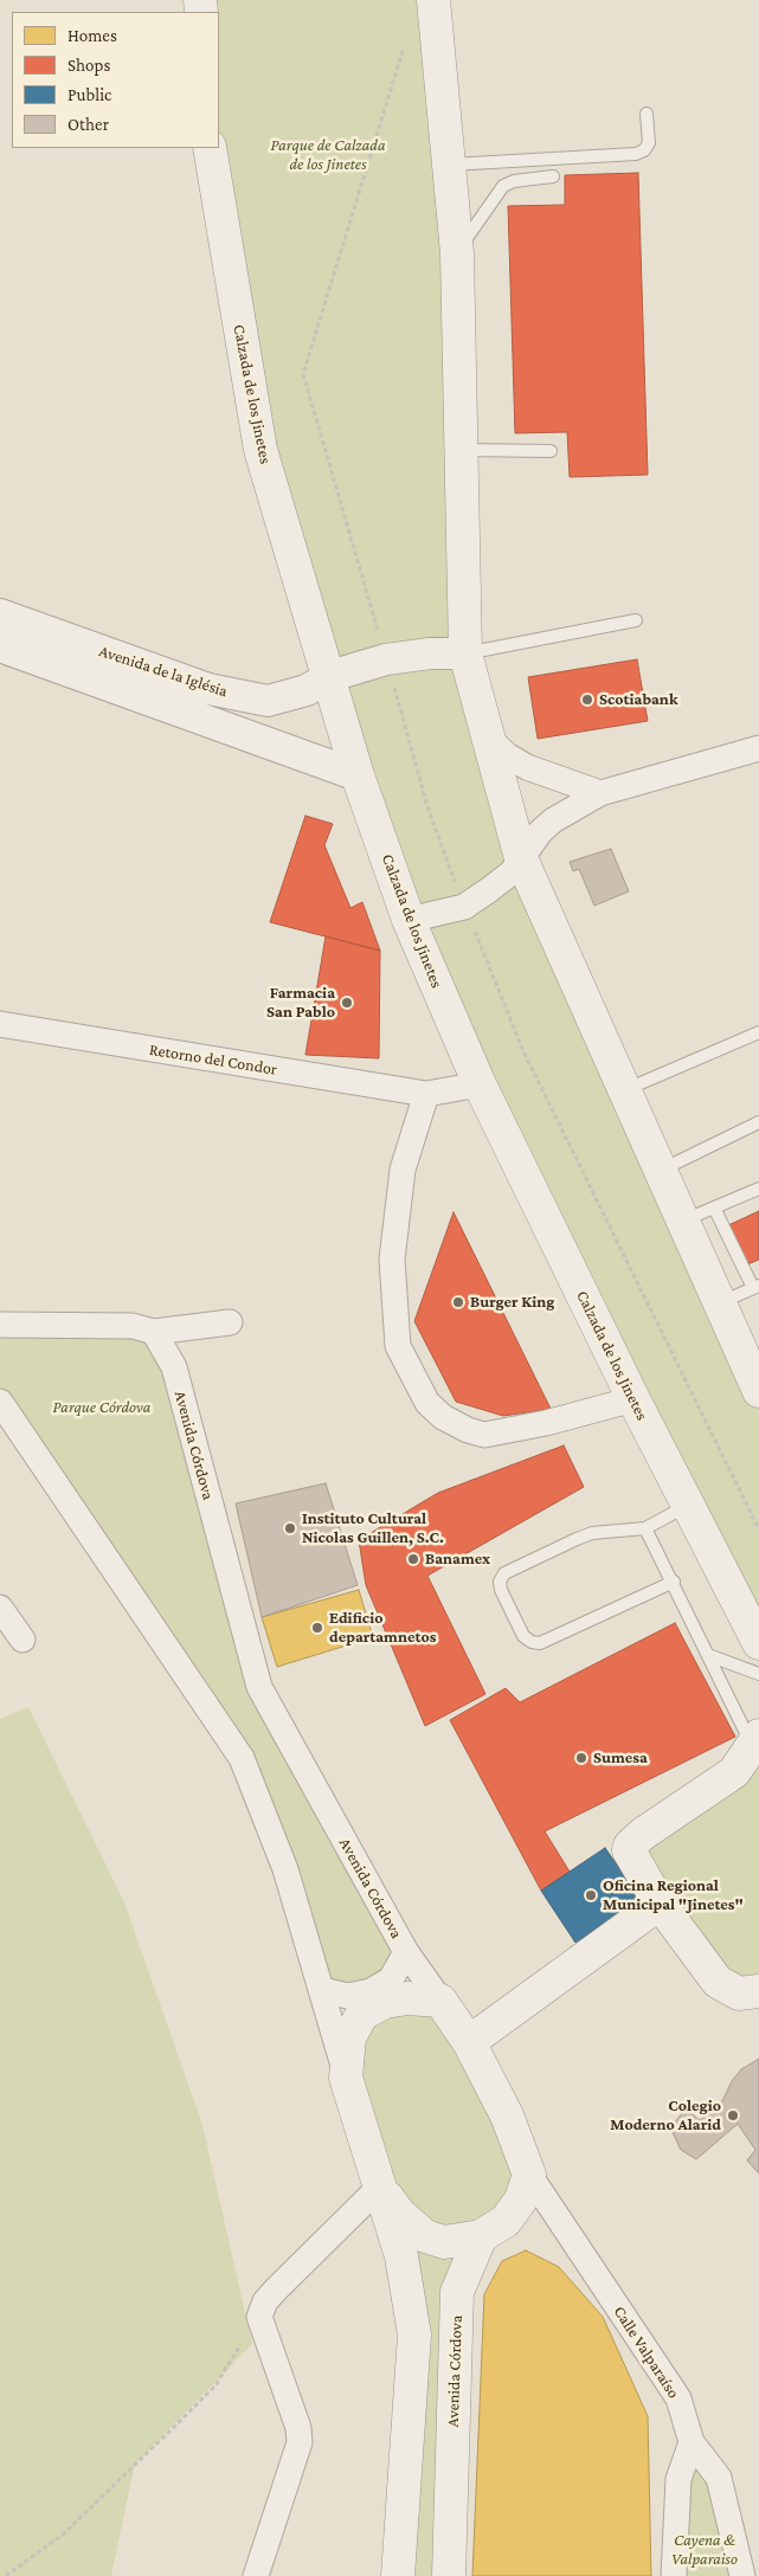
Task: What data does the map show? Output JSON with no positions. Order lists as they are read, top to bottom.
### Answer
{
  "streets": {
    "main road": ["Calzada de los Jinetes", "Avenida Córdova"],
    "street": ["Avenida de la Iglésia", "Retorno del Condor", "Calle Valparaíso"]
  },
  "crossings": [
    ["Calzada de los Jinetes", "Avenida de la Iglésia"],
    ["Calzada de los Jinetes", "Retorno del Condor"],
    ["Avenida Córdova", "Calle Valparaíso"]
  ],
  "parks": ["Parque de Calzada de los Jinetes", "Parque Córdova", "Cayena & Valparaiso"],
  "places": [
    "Scotiabank",
    "Farmacia San Pablo",
    "Burger King",
    "Instituto Cultural Nicolas Guillen, S.C.",
    "Banamex",
    "Edificio departamnetos",
    "Sumesa",
    "Oficina Regional Municipal \"Jinetes\"",
    "Colegio Moderno Alarid"
  ],
  "legend": [
    "Homes",
    "Shops",
    "Public",
    "Other"
  ]
}
